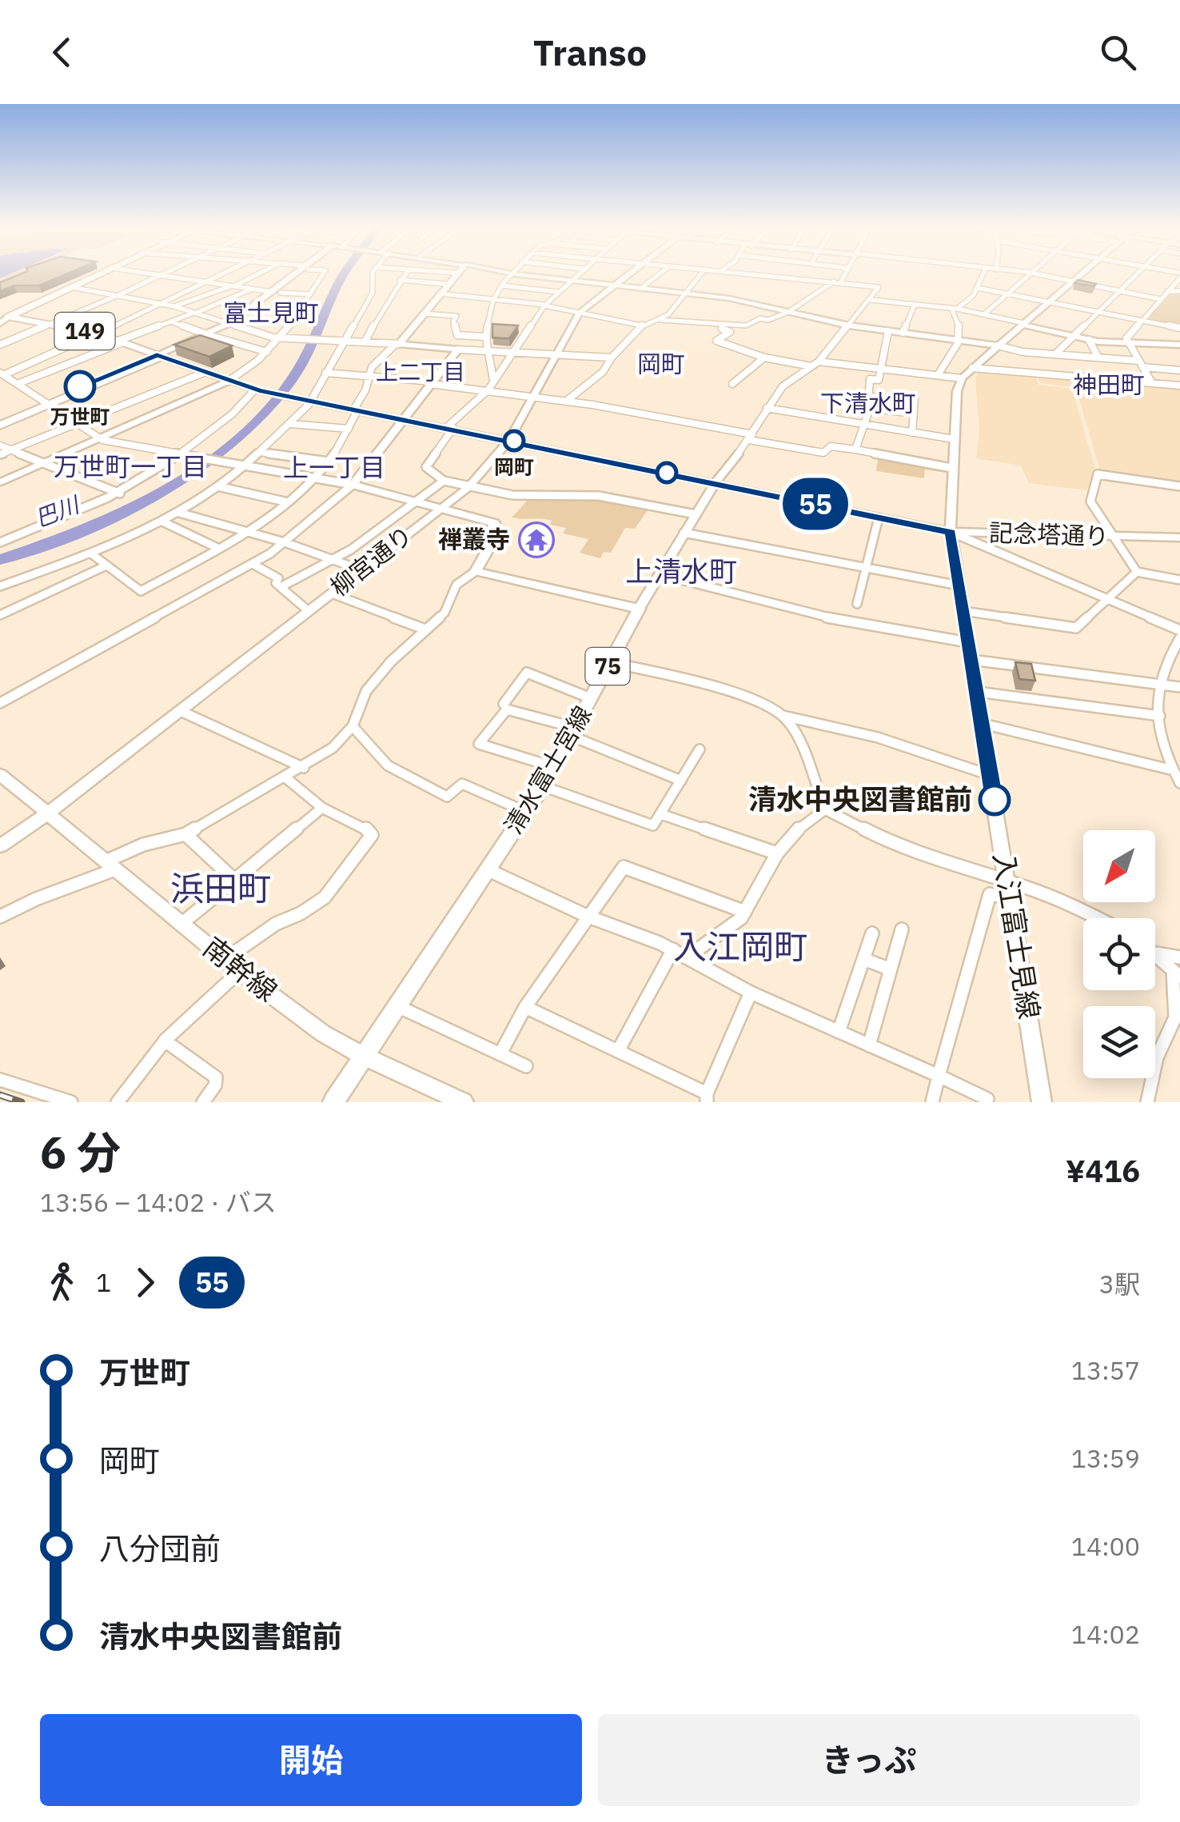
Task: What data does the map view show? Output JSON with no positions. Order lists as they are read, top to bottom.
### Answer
{
  "streets": {
    "highway": ["149"],
    "main road": [
      "記念塔通り",
      "75",
      "清水富士宮線",
      "南幹線"
    ],
    "street": ["柳宮通り", "入江富士見線"]
  },
  "crossings": [
    ["記念塔通り", "柳宮通り"],
    ["記念塔通り", "入江富士見線"],
    ["柳宮通り", "南幹線"],
    ["清水富士宮線", "南幹線"]
  ],
  "districts": [
    "富士見町",
    "岡町",
    "上二丁目",
    "神田町",
    "下清水町",
    "万世町一丁目",
    "上一丁目",
    "上清水町",
    "浜田町",
    "入江岡町"
  ],
  "water": ["巴川"],
  "places": {
    "other": ["万世町", "岡町", "清水中央図書館前"],
    "temple": ["禅叢寺"]
  },
  "lines": ["bus line 55"],
  "north": "bottom left",
  "page": {
    "header": "Transo",
    "on_map": "55",
    "heading": ["6 分", "13:56 – 14:02 · バス", "¥416"],
    "legs": ["1", "55", "3駅"],
    "list": [
      {
        "name": "万世町",
        "value": "13:57"
      },
      {
        "name": "岡町",
        "value": "13:59"
      },
      {
        "name": "八分団前",
        "value": "14:00"
      },
      {
        "name": "清水中央図書館前",
        "value": "14:02"
      }
    ],
    "buttons": ["開始", "きっぷ"]
  }
}
